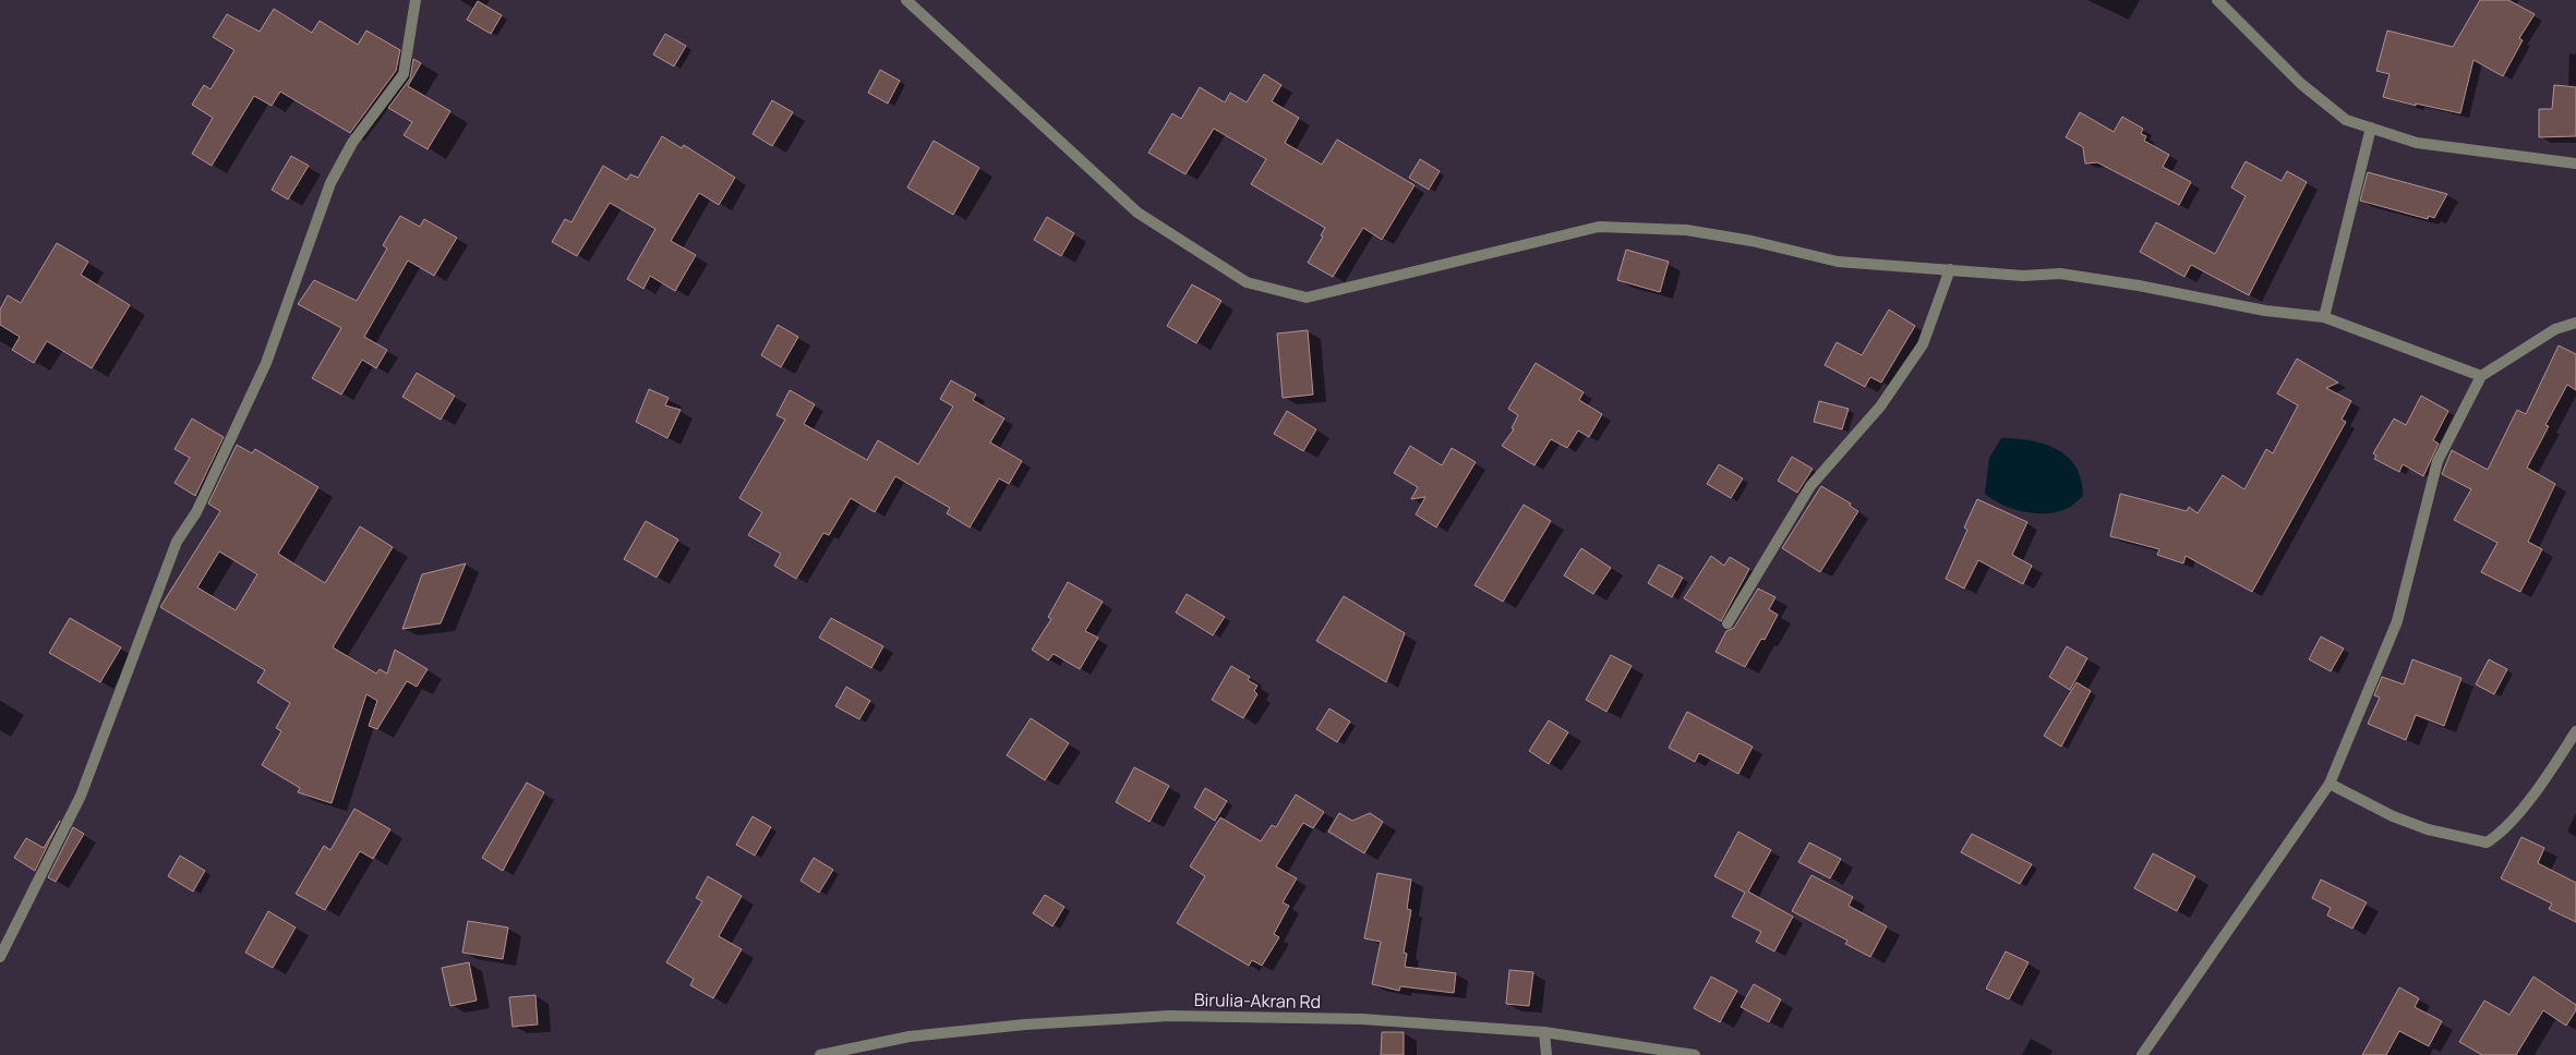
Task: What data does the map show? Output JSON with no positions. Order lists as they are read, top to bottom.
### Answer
{
  "streets": {
    "street": ["Birulia-Akran Rd"]
  }
}
